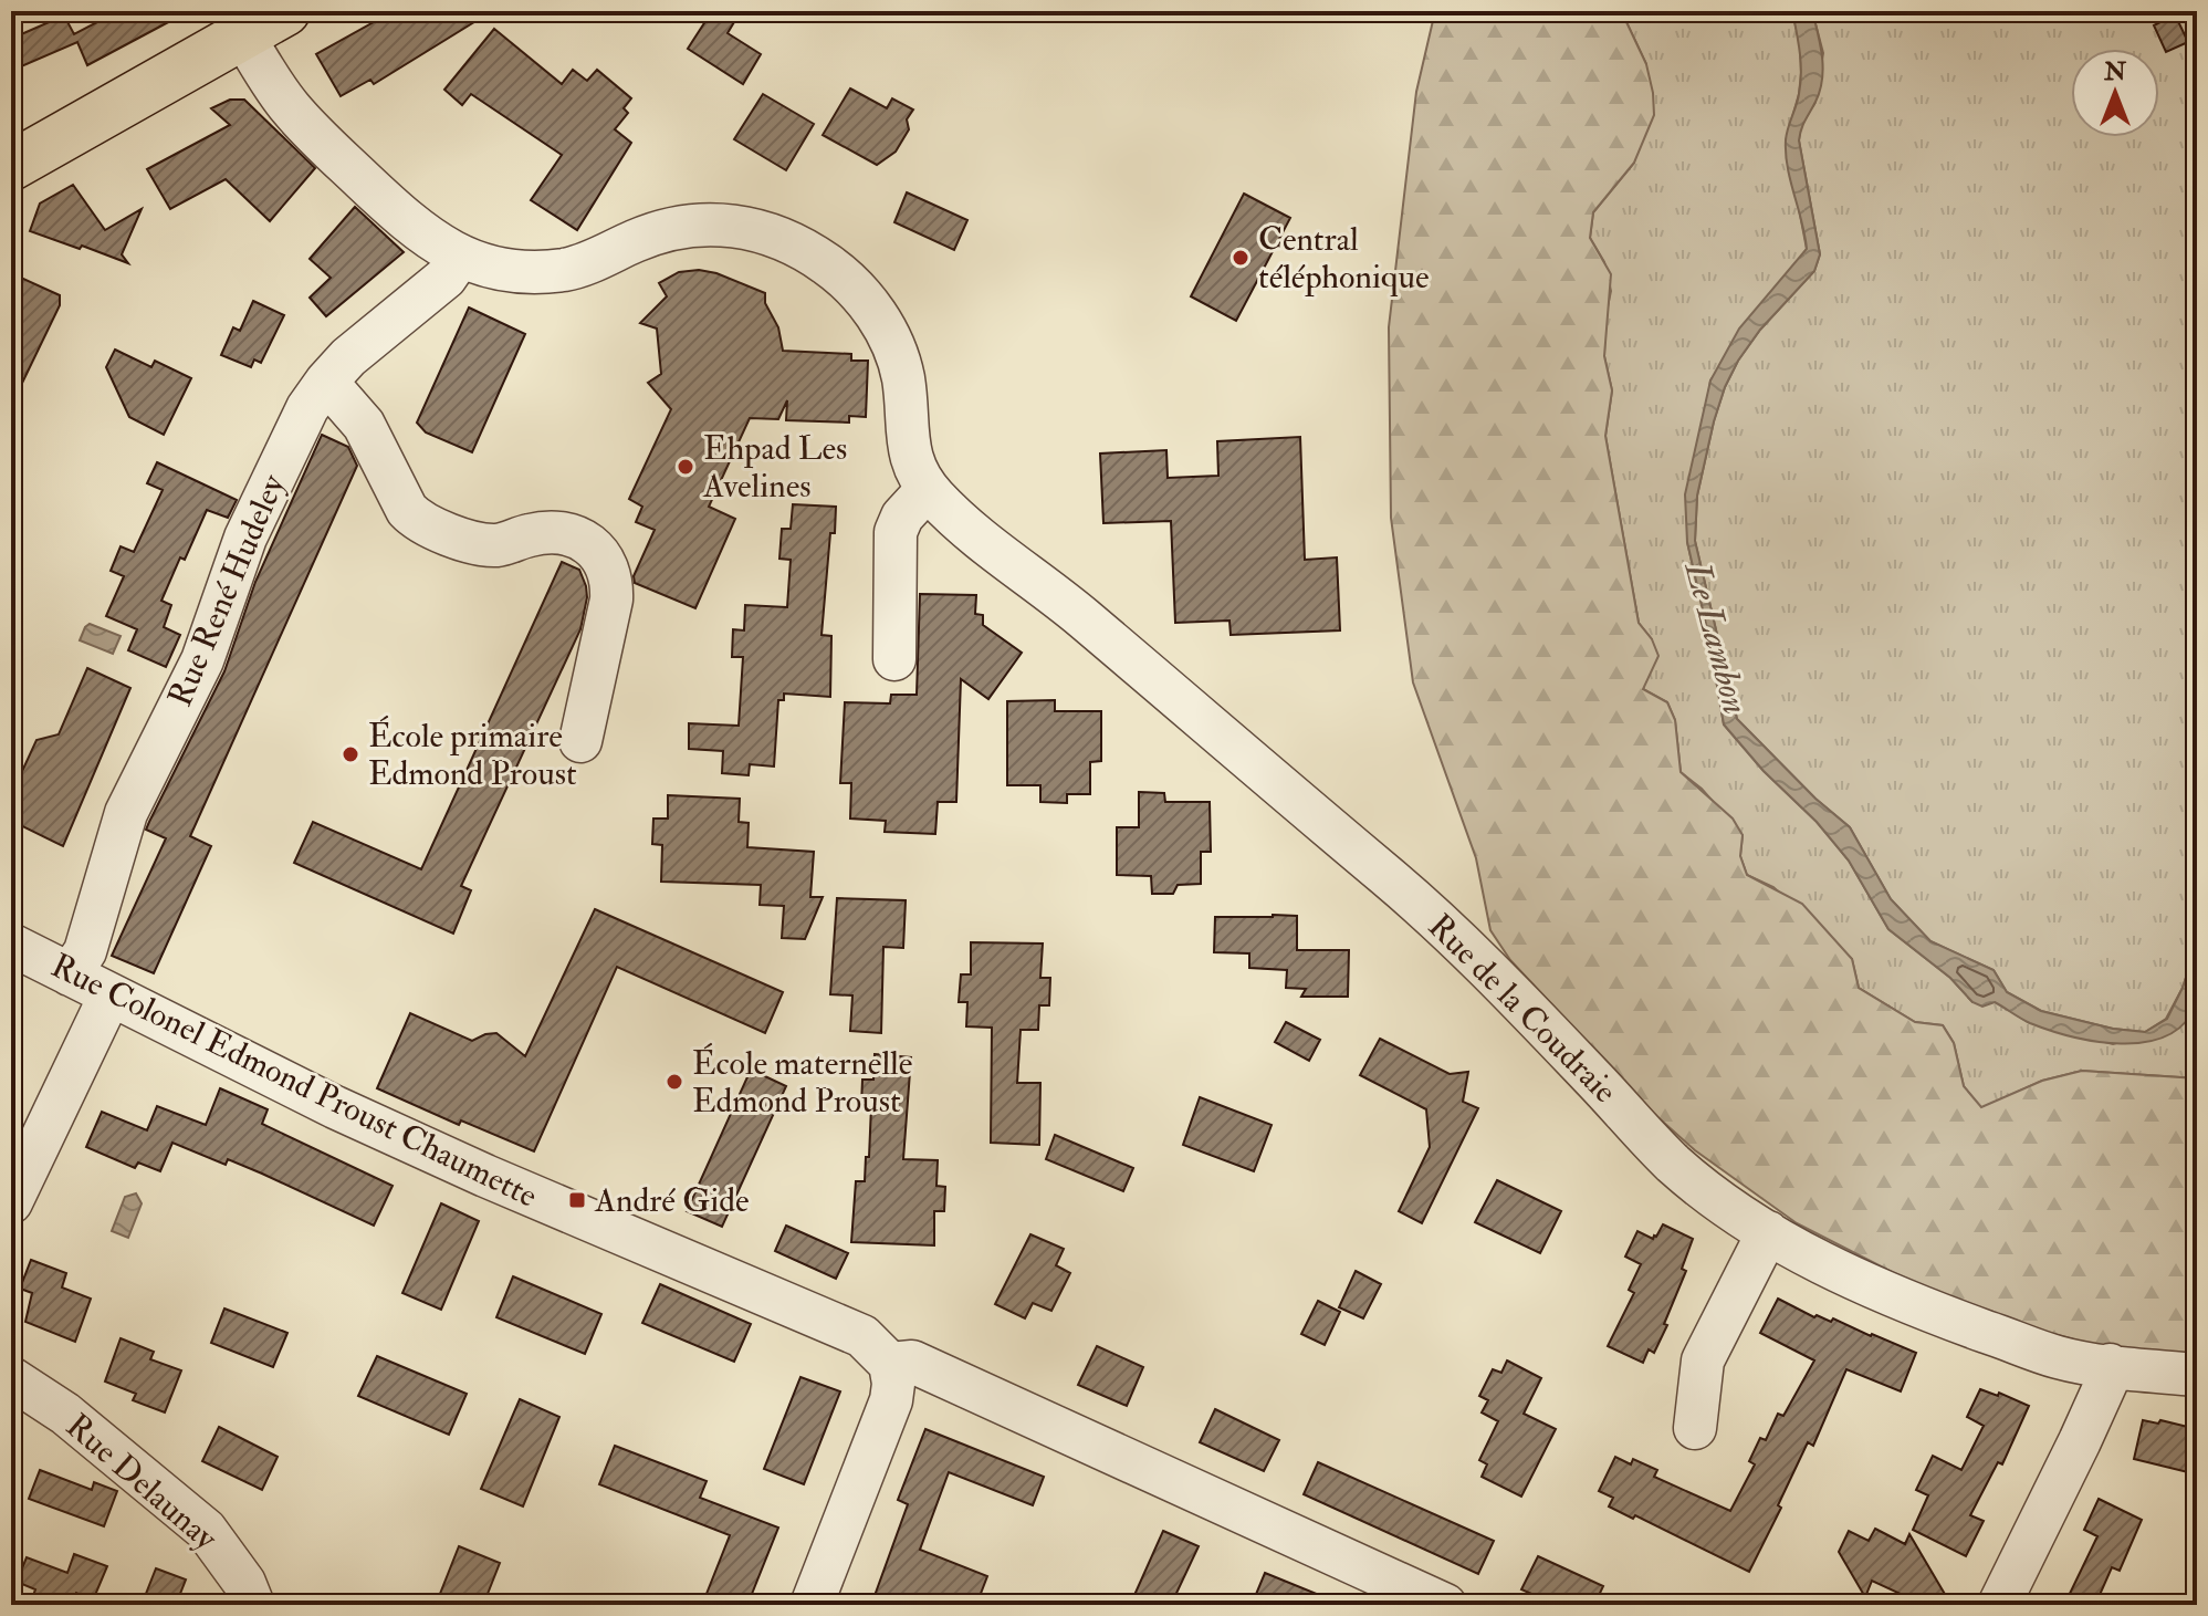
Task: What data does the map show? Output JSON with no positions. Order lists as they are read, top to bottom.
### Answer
{
  "streets": {
    "street": [
      "Rue René Hudeley",
      "Rue de la Coudraie",
      "Rue Colonel Edmond Proust Chaumette",
      "Rue Delaunay"
    ]
  },
  "crossings": [
    ["Rue René Hudeley", "Rue de la Coudraie"],
    ["Rue René Hudeley", "Rue Colonel Edmond Proust Chaumette"]
  ],
  "water": ["Le Lambon"],
  "places": {
    "other": [
      "Central téléphonique",
      "Ehpad Les Avelines",
      "École primaire Edmond Proust",
      "École maternelle Edmond Proust"
    ],
    "transit": ["André Gide"]
  },
  "north": "top"
}
